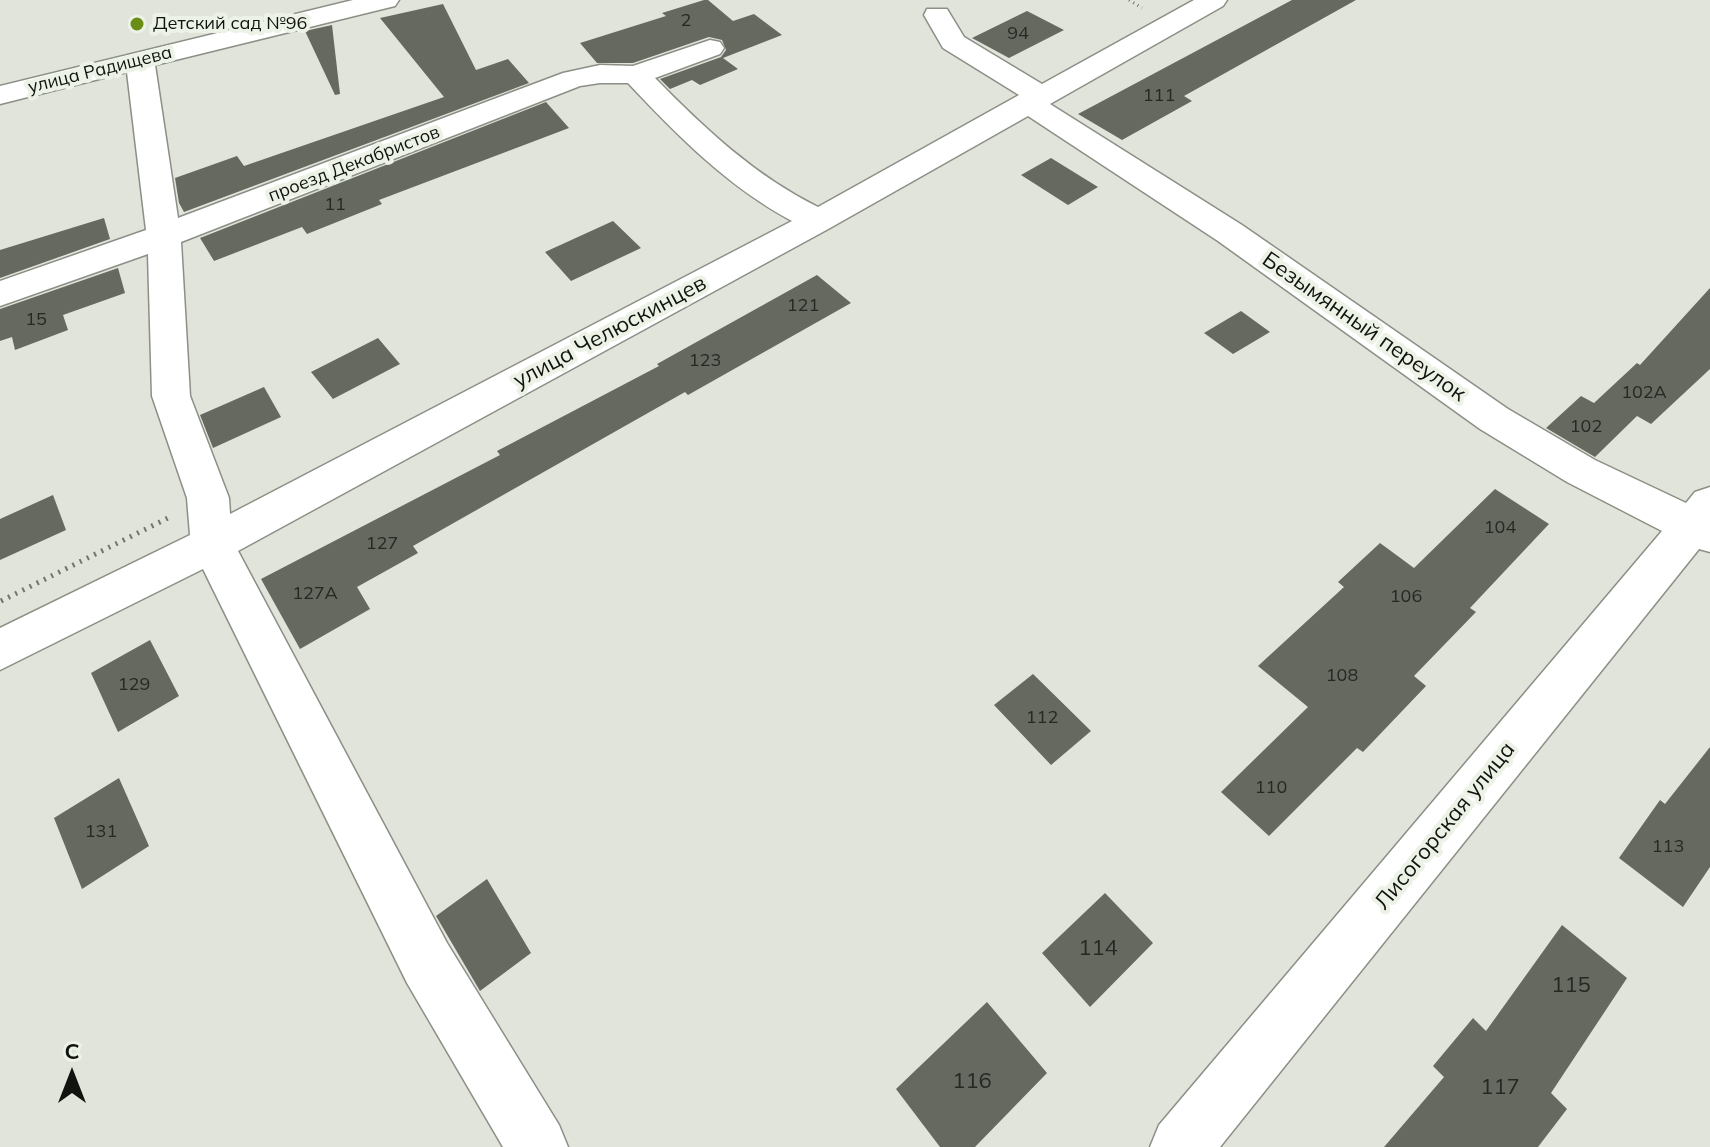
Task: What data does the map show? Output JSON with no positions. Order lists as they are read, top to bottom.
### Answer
{
  "streets": {
    "street": [
      "улица Радищева",
      "проезд Декабристов",
      "Безымянный переулок",
      "улица Челюскинцев",
      "Лисогорская улица"
    ]
  },
  "crossings": [
    ["Безымянный переулок", "улица Челюскинцев"],
    ["Безымянный переулок", "Лисогорская улица"]
  ],
  "places": ["Детский сад №96"],
  "house_numbers": [
    "2",
    "94",
    "111",
    "11",
    "121",
    "15",
    "123",
    "102А",
    "102",
    "104",
    "127",
    "127А",
    "106",
    "108",
    "129",
    "112",
    "110",
    "131",
    "113",
    "114",
    "115",
    "116",
    "117"
  ],
  "north": "top"
}
